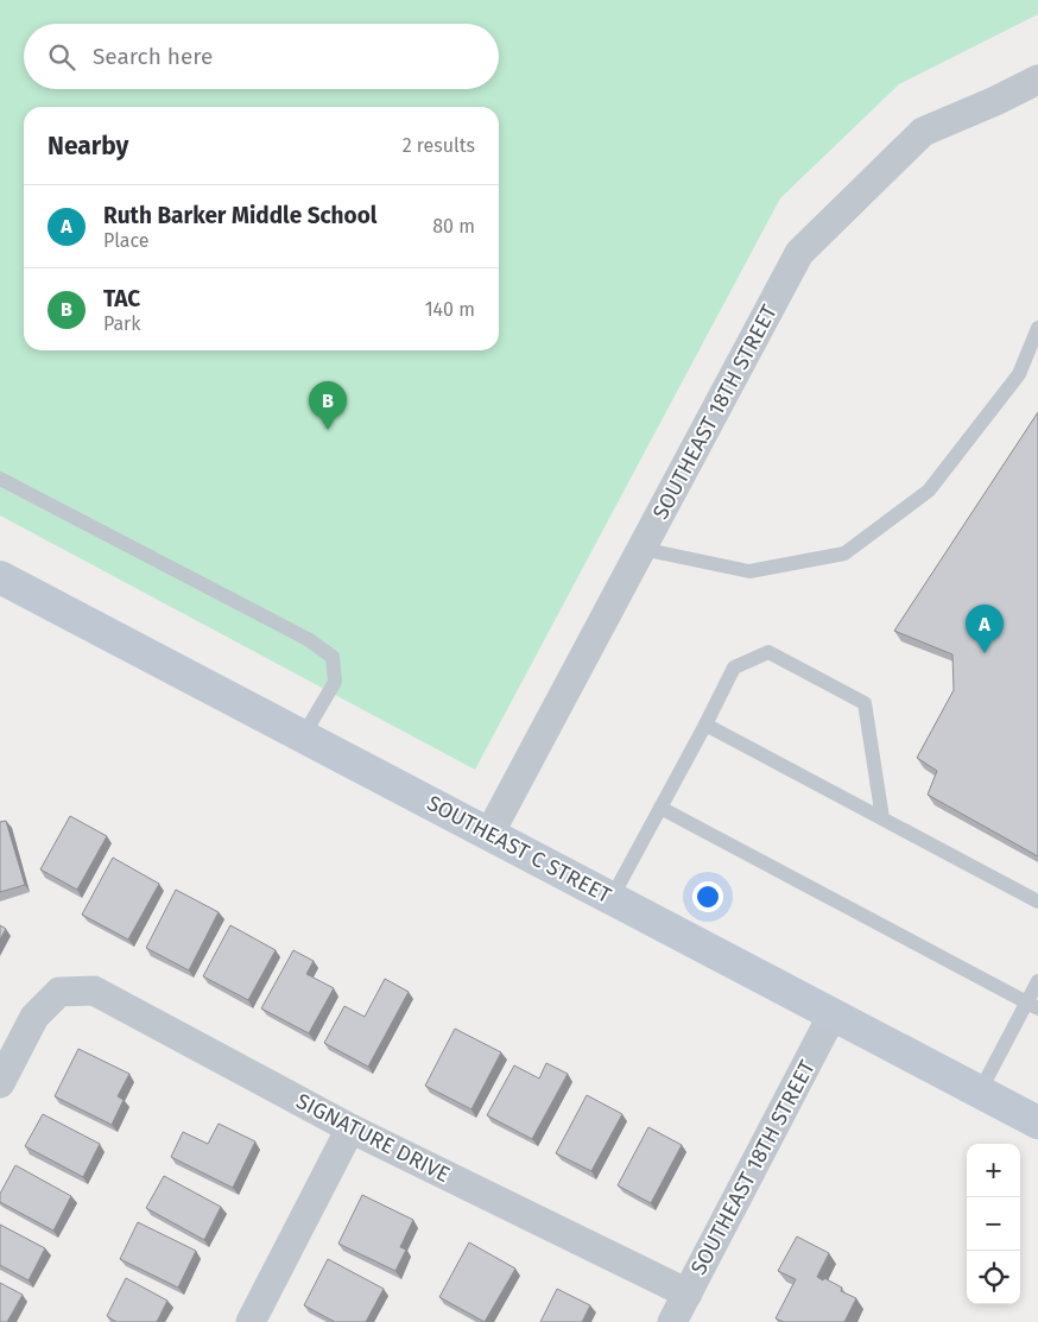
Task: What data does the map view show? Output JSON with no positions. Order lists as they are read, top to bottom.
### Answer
{
  "streets": {
    "street": ["SOUTHEAST 18TH STREET", "SOUTHEAST C STREET", "SIGNATURE DRIVE"]
  },
  "crossings": [
    ["SOUTHEAST 18TH STREET", "SOUTHEAST C STREET"],
    ["SOUTHEAST 18TH STREET", "SIGNATURE DRIVE"]
  ],
  "page": {
    "search": "Search here",
    "heading": ["Nearby", "2 results"],
    "list": [
      {
        "mark": "A",
        "name": "Ruth Barker Middle School",
        "note": "Place",
        "value": "80 m"
      },
      {
        "mark": "B",
        "name": "TAC",
        "note": "Park",
        "value": "140 m"
      }
    ],
    "pins": ["B", "A"],
    "map_buttons": ["+", "−"]
  }
}
